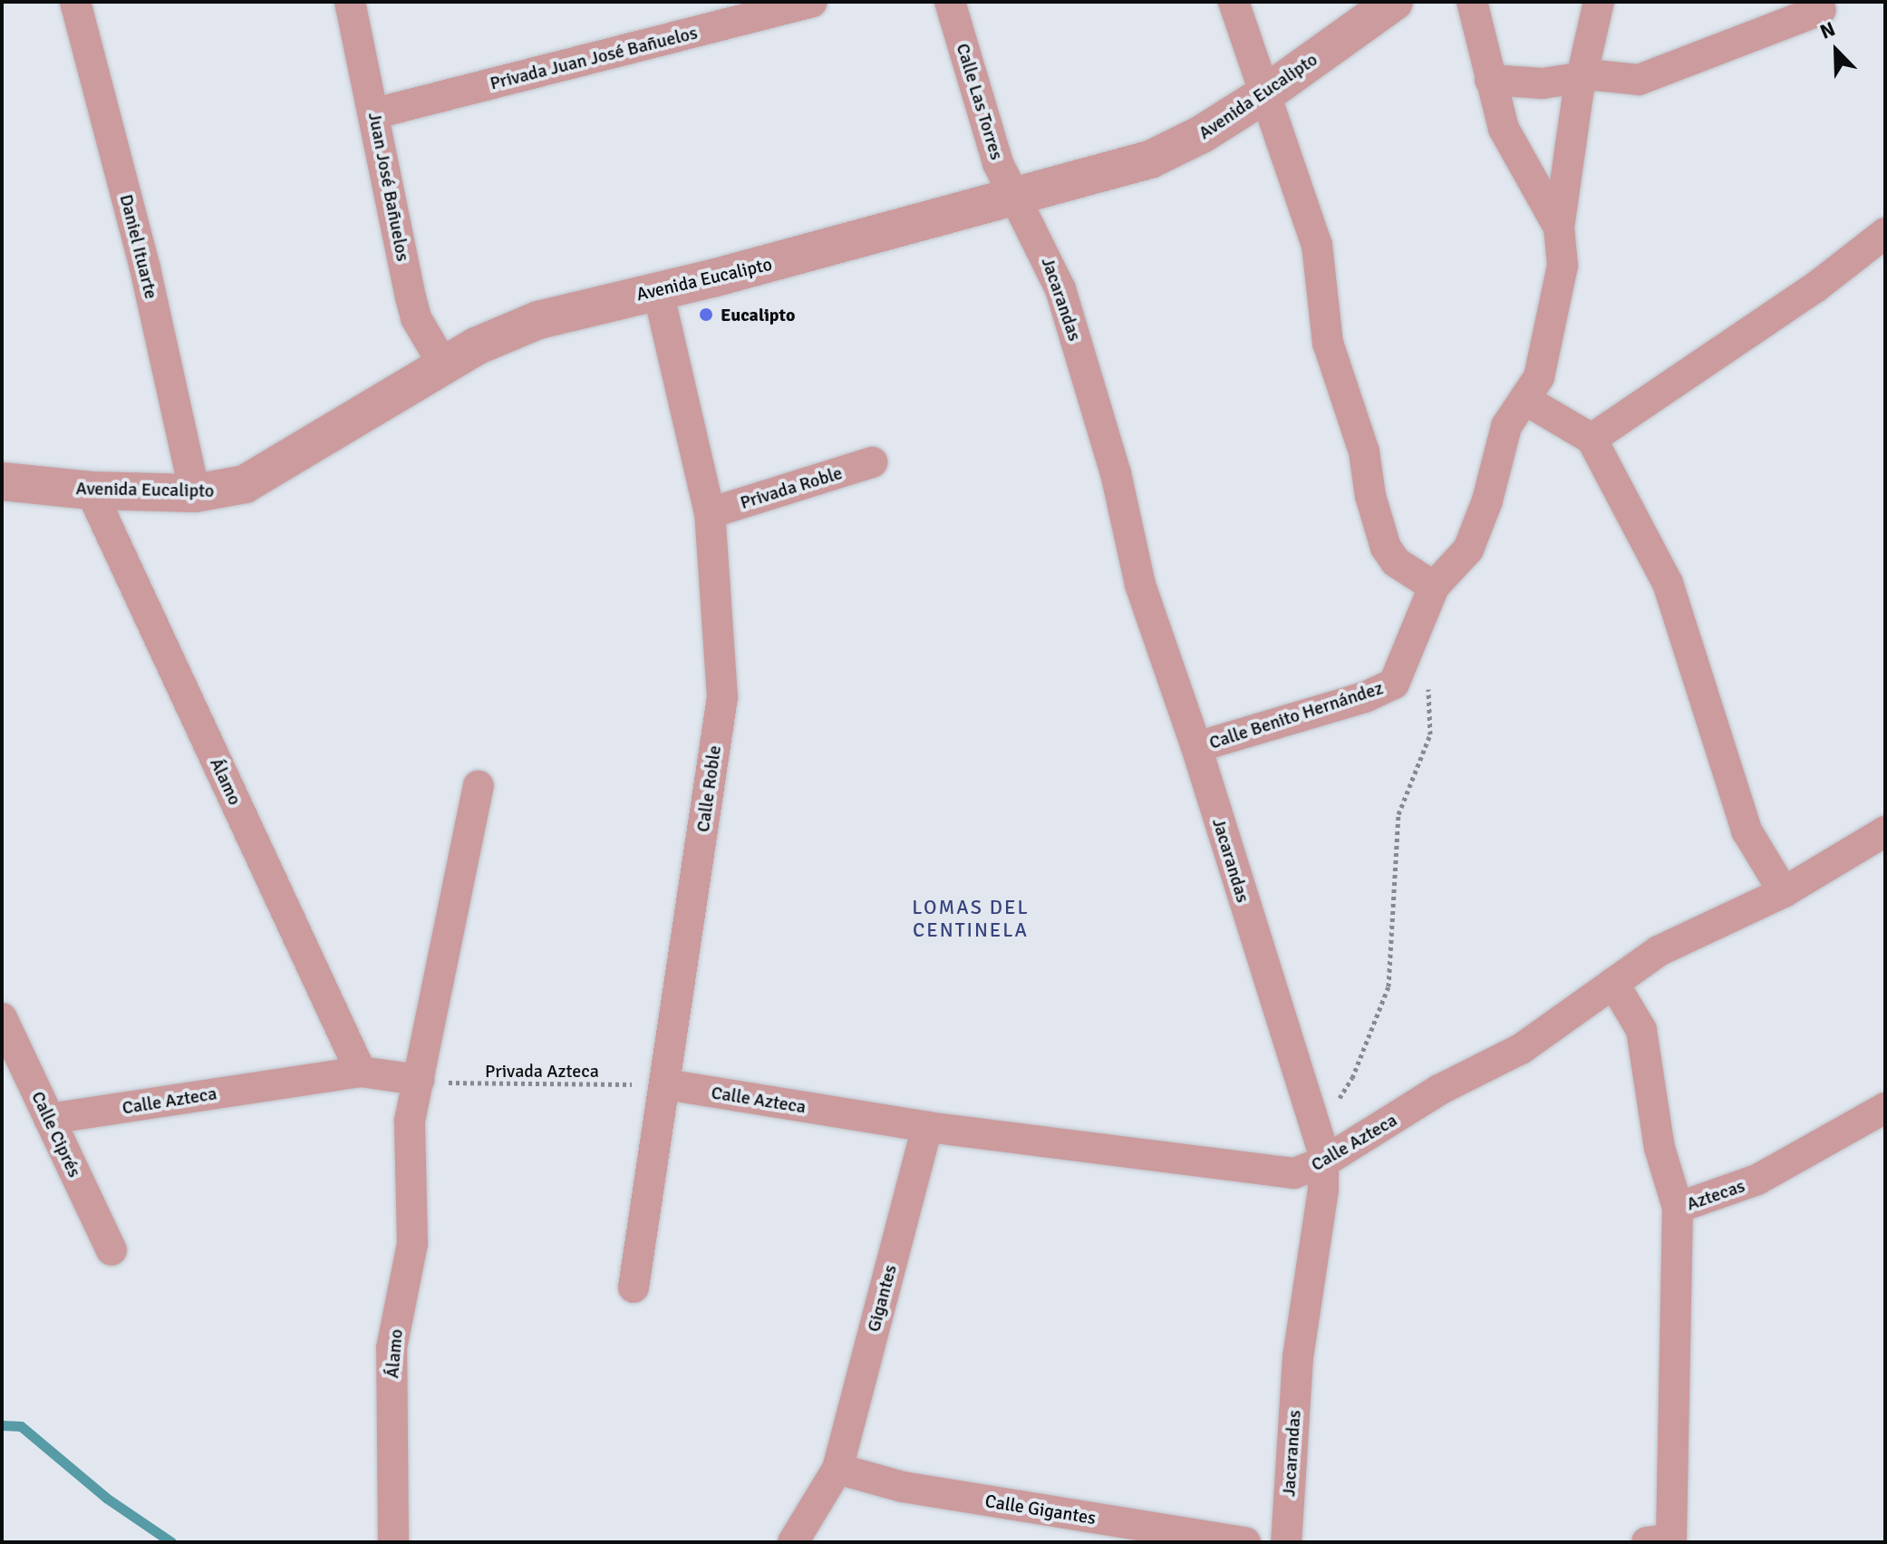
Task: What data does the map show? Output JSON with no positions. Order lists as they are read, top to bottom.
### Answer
{
  "streets": {
    "street": [
      "Privada Juan José Bañuelos",
      "Avenida Eucalipto",
      "Calle Las Torres",
      "Juan José Bañuelos",
      "Daniel Ituarte",
      "Jacarandas",
      "Privada Roble",
      "Calle Benito Hernández",
      "Álamo",
      "Calle Roble",
      "Calle Azteca",
      "Calle Ciprés",
      "Aztecas",
      "Gigantes",
      "Calle Gigantes"
    ],
    "path": ["Privada Azteca"]
  },
  "crossings": [
    ["Privada Juan José Bañuelos", "Juan José Bañuelos"],
    ["Avenida Eucalipto", "Calle Las Torres"],
    ["Avenida Eucalipto", "Juan José Bañuelos"],
    ["Avenida Eucalipto", "Daniel Ituarte"],
    ["Avenida Eucalipto", "Jacarandas"],
    ["Avenida Eucalipto", "Álamo"],
    ["Avenida Eucalipto", "Calle Roble"],
    ["Calle Las Torres", "Jacarandas"],
    ["Jacarandas", "Calle Benito Hernández"],
    ["Jacarandas", "Calle Azteca"],
    ["Privada Roble", "Calle Roble"],
    ["Álamo", "Privada Azteca"],
    ["Álamo", "Calle Azteca"],
    ["Calle Roble", "Privada Azteca"],
    ["Calle Roble", "Calle Azteca"],
    ["Privada Azteca", "Calle Azteca"],
    ["Calle Azteca", "Calle Ciprés"],
    ["Calle Azteca", "Aztecas"],
    ["Calle Azteca", "Gigantes"],
    ["Gigantes", "Calle Gigantes"]
  ],
  "districts": ["LOMAS DEL CENTINELA"],
  "places": ["Eucalipto"],
  "north": "top left"
}
